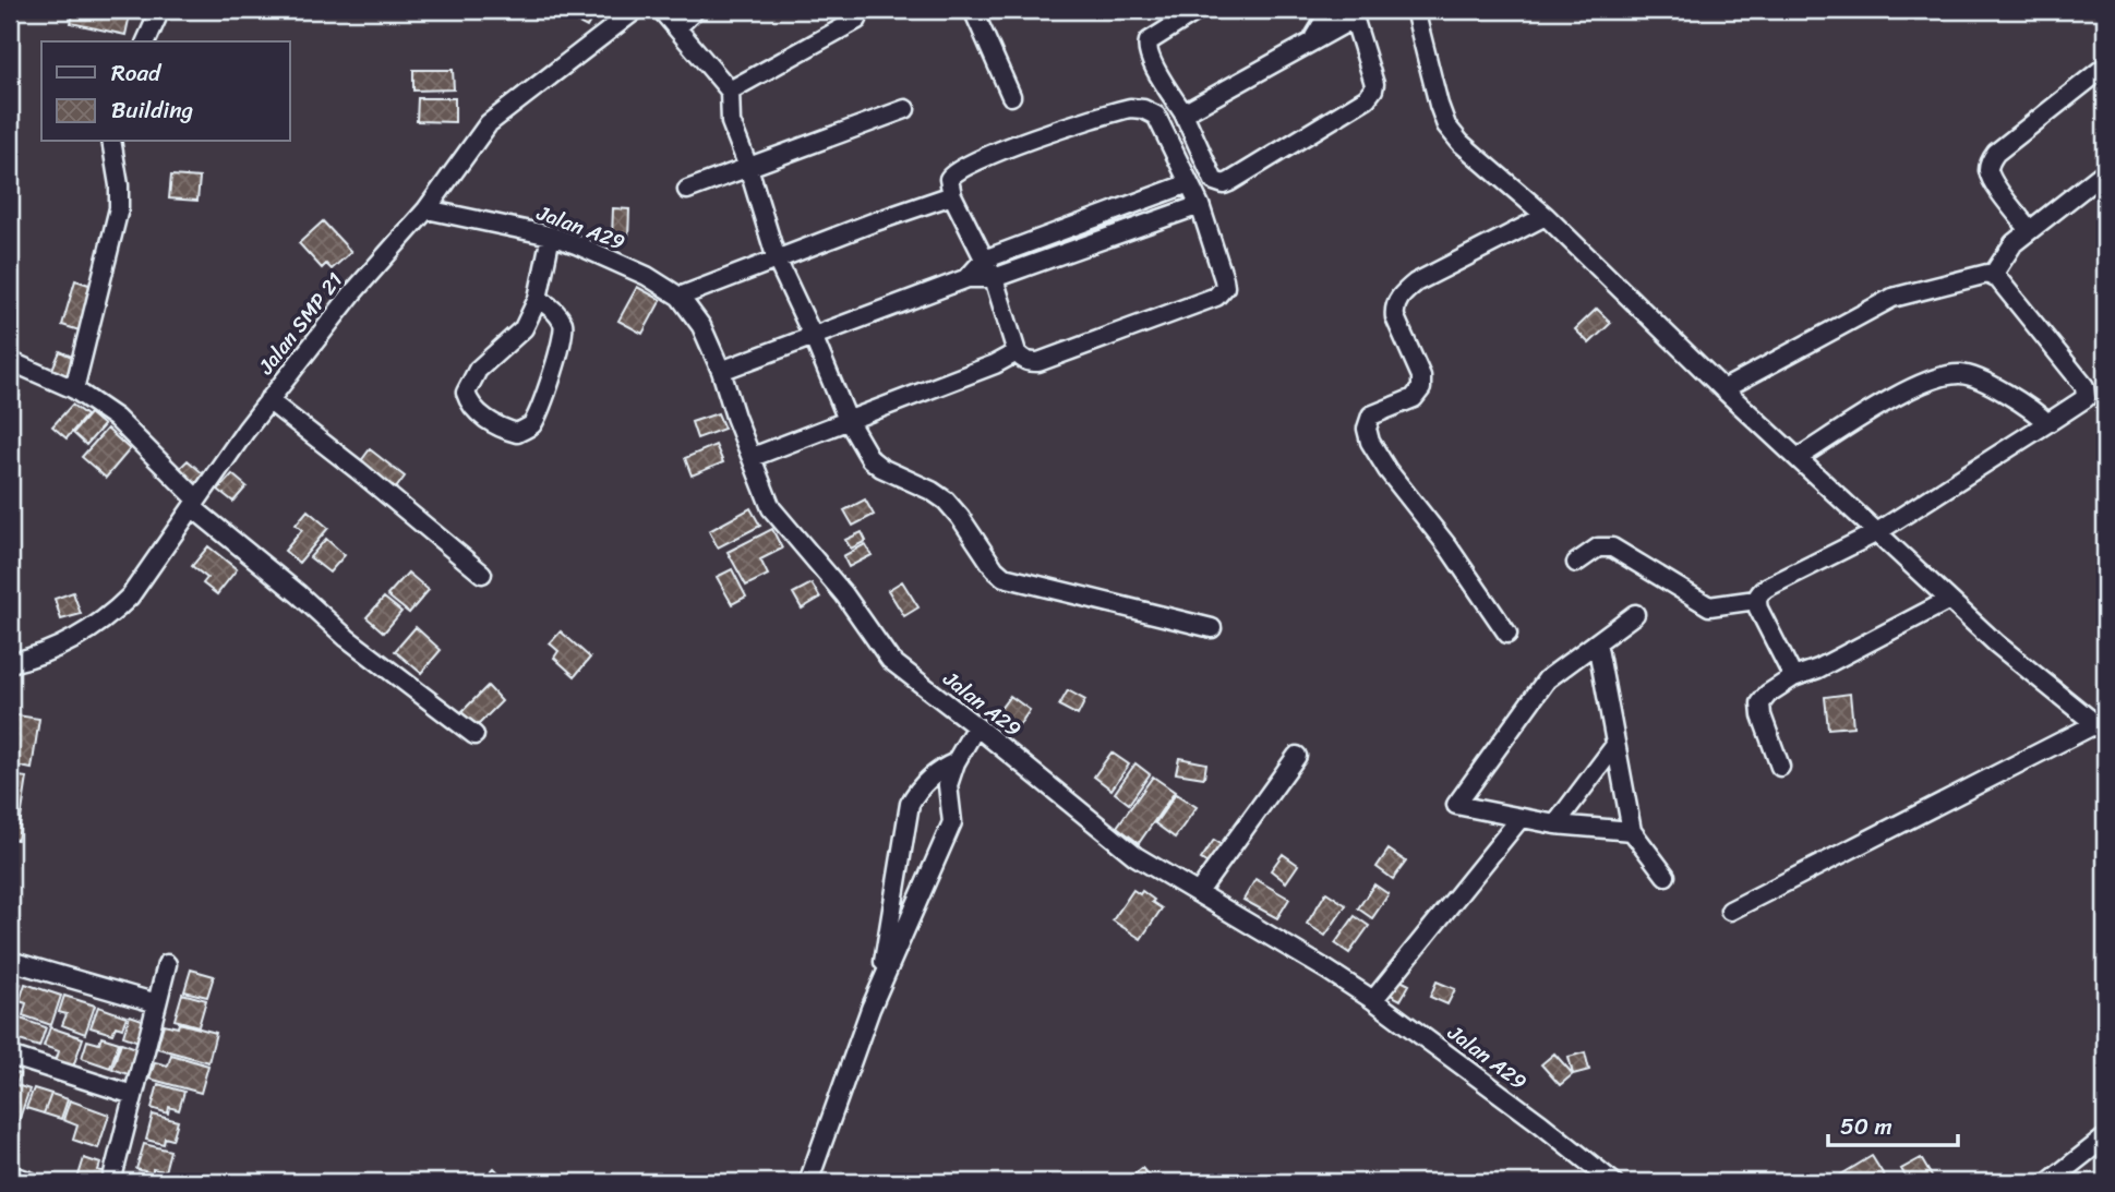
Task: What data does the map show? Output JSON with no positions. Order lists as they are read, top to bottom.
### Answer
{
  "streets": {
    "street": ["Jalan A29", "Jalan SMP 21"]
  },
  "crossings": [
    ["Jalan A29", "Jalan SMP 21"]
  ],
  "legend": ["Road", "Building"],
  "scale_bar": "50 m"
}
